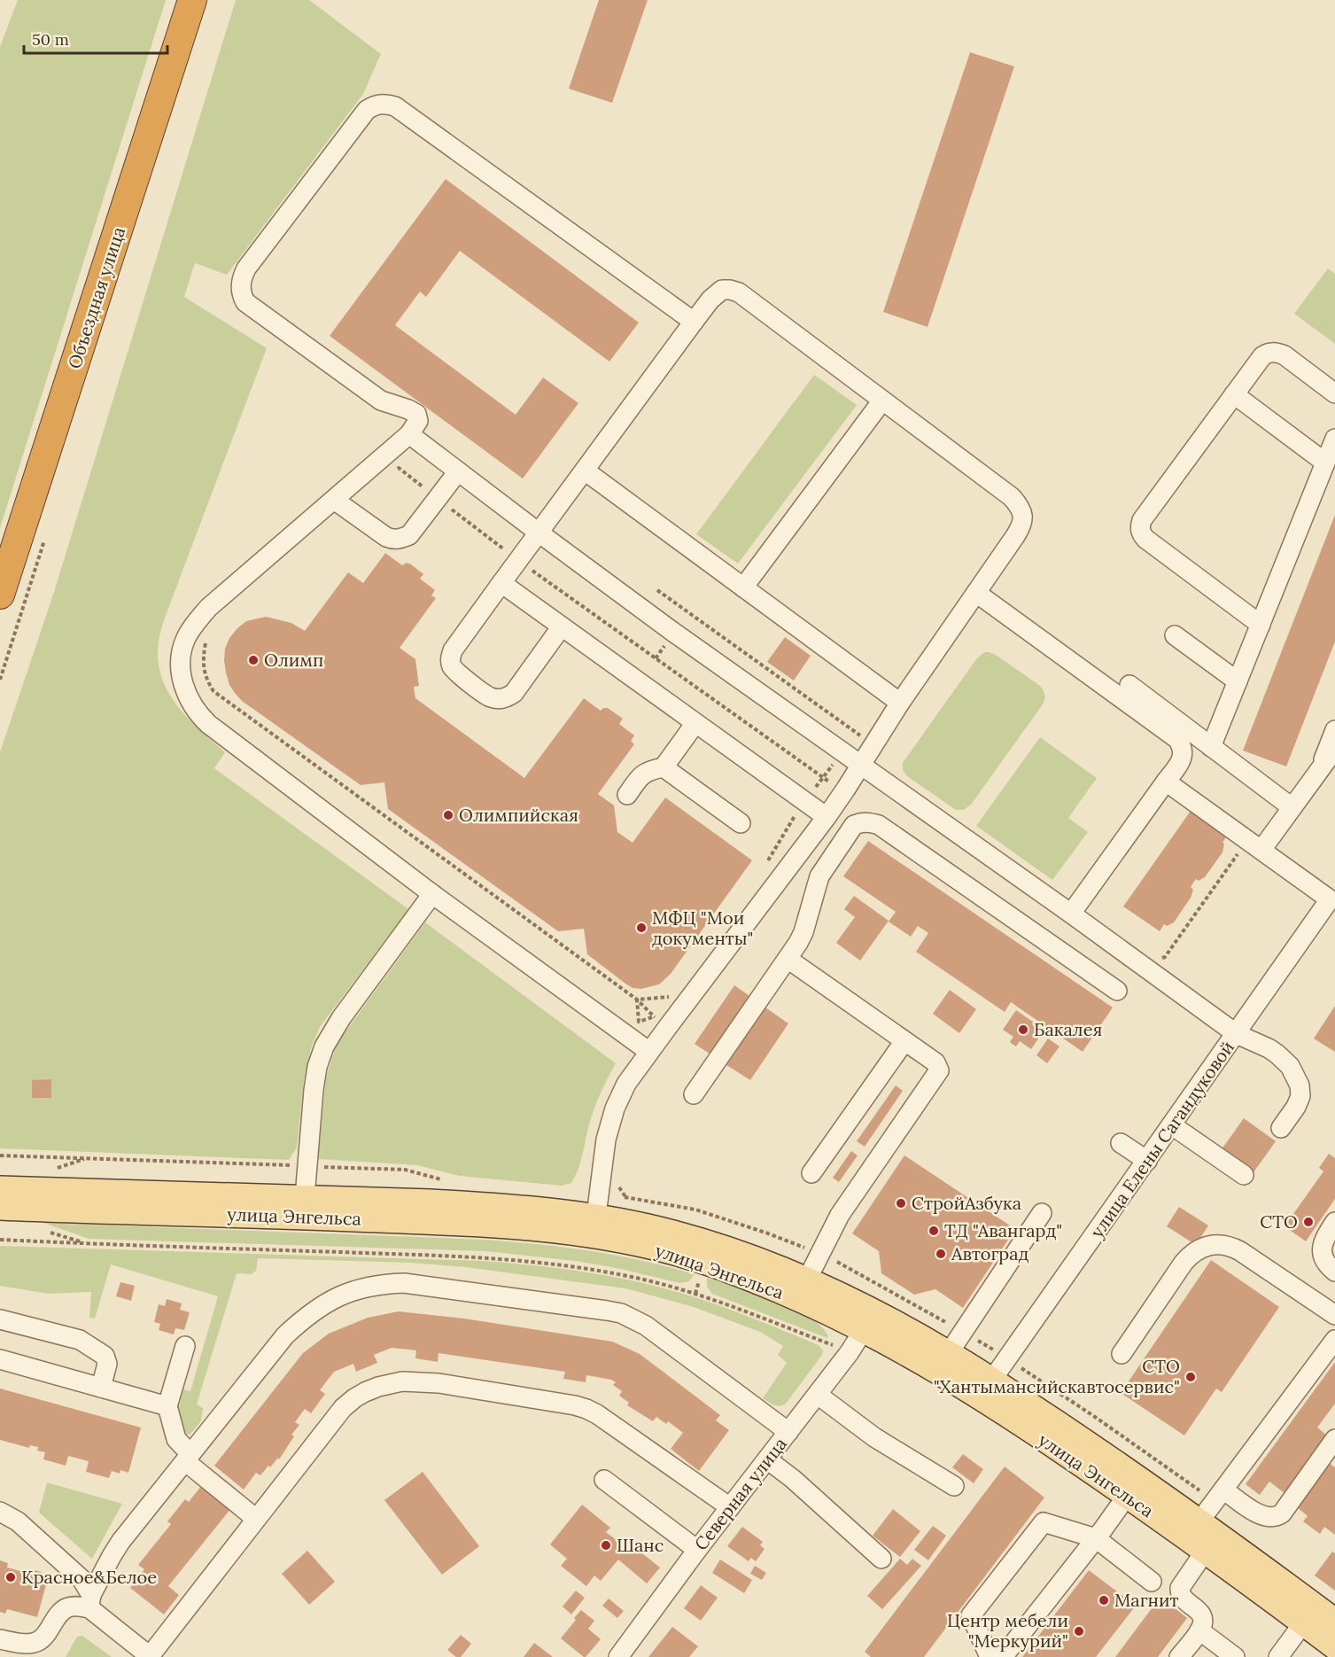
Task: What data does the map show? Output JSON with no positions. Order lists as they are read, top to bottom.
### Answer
{
  "streets": {
    "highway": ["Объездная улица"],
    "main road": ["улица Энгельса"],
    "street": ["улица Елены Сагандуковой", "Северная улица"]
  },
  "crossings": [
    ["улица Елены Сагандуковой", "улица Энгельса"],
    ["улица Энгельса", "Северная улица"]
  ],
  "places": [
    "Олимп",
    "Олимпийская",
    "МФЦ \"Мои документы\"",
    "Бакалея",
    "СтройАзбука",
    "СТО",
    "ТД \"Авангард\"",
    "Автоград",
    "СТО \"Хантымансийскавтосервис\"",
    "Шанс",
    "Красное&Белое",
    "Магнит",
    "Центр мебели \"Меркурий\""
  ],
  "scale_bar": "50 m"
}
